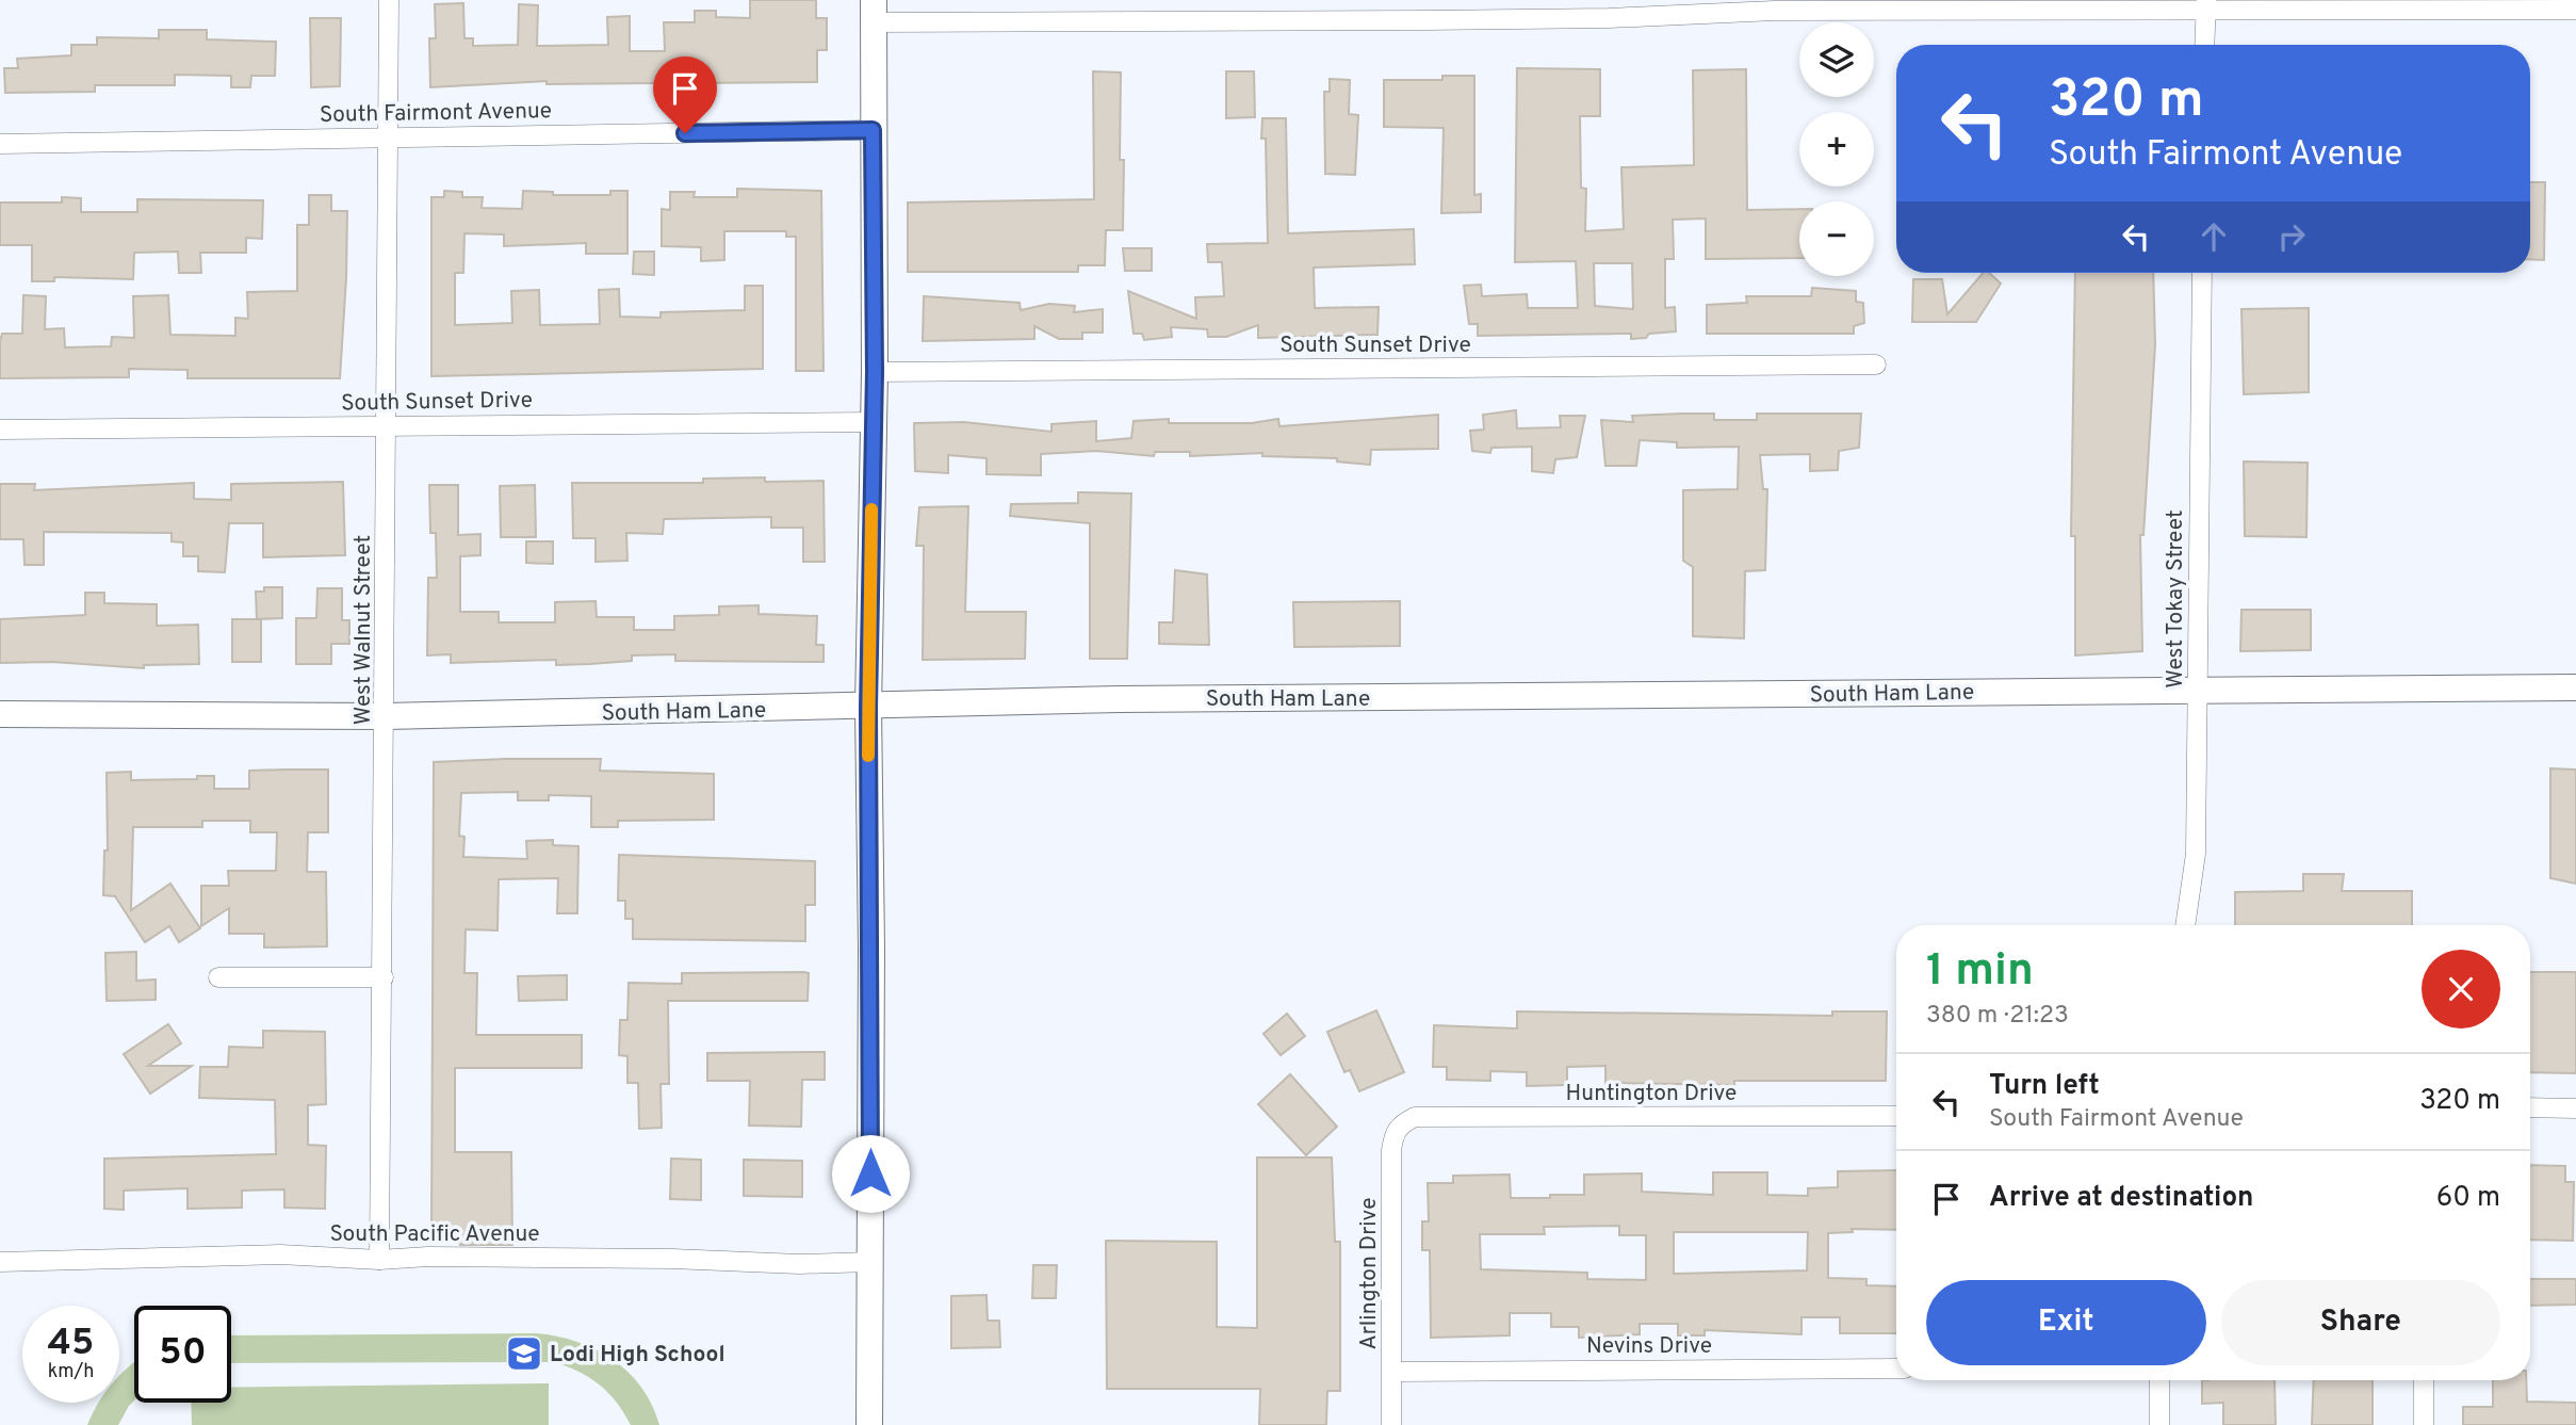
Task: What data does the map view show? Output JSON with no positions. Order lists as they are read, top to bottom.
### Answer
{
  "streets": {
    "main road": ["South Ham Lane"],
    "street": [
      "South Fairmont Avenue",
      "South Sunset Drive",
      "West Tokay Street",
      "West Walnut Street",
      "Huntington Drive",
      "South Pacific Avenue",
      "Arlington Drive",
      "Nevins Drive"
    ]
  },
  "crossings": [
    ["South Fairmont Avenue", "West Walnut Street"],
    ["South Sunset Drive", "West Walnut Street"],
    ["West Tokay Street", "South Ham Lane"],
    ["West Walnut Street", "South Ham Lane"],
    ["West Walnut Street", "South Pacific Avenue"],
    ["Huntington Drive", "Arlington Drive"],
    ["Arlington Drive", "Nevins Drive"]
  ],
  "places": {
    "school or university": ["Lodi High School"]
  },
  "page": {
    "map_buttons": ["+", "−"],
    "turn": ["320 m", "South Fairmont Avenue"],
    "heading": ["1 min", "380 m · 21:23"],
    "list": [
      {
        "name": "Turn left",
        "note": "South Fairmont Avenue",
        "value": "320 m"
      },
      {
        "name": "Arrive at destination",
        "value": "60 m"
      }
    ],
    "buttons": ["Exit", "Share"],
    "speed": "45 km/h",
    "limit": "50"
  }
}
